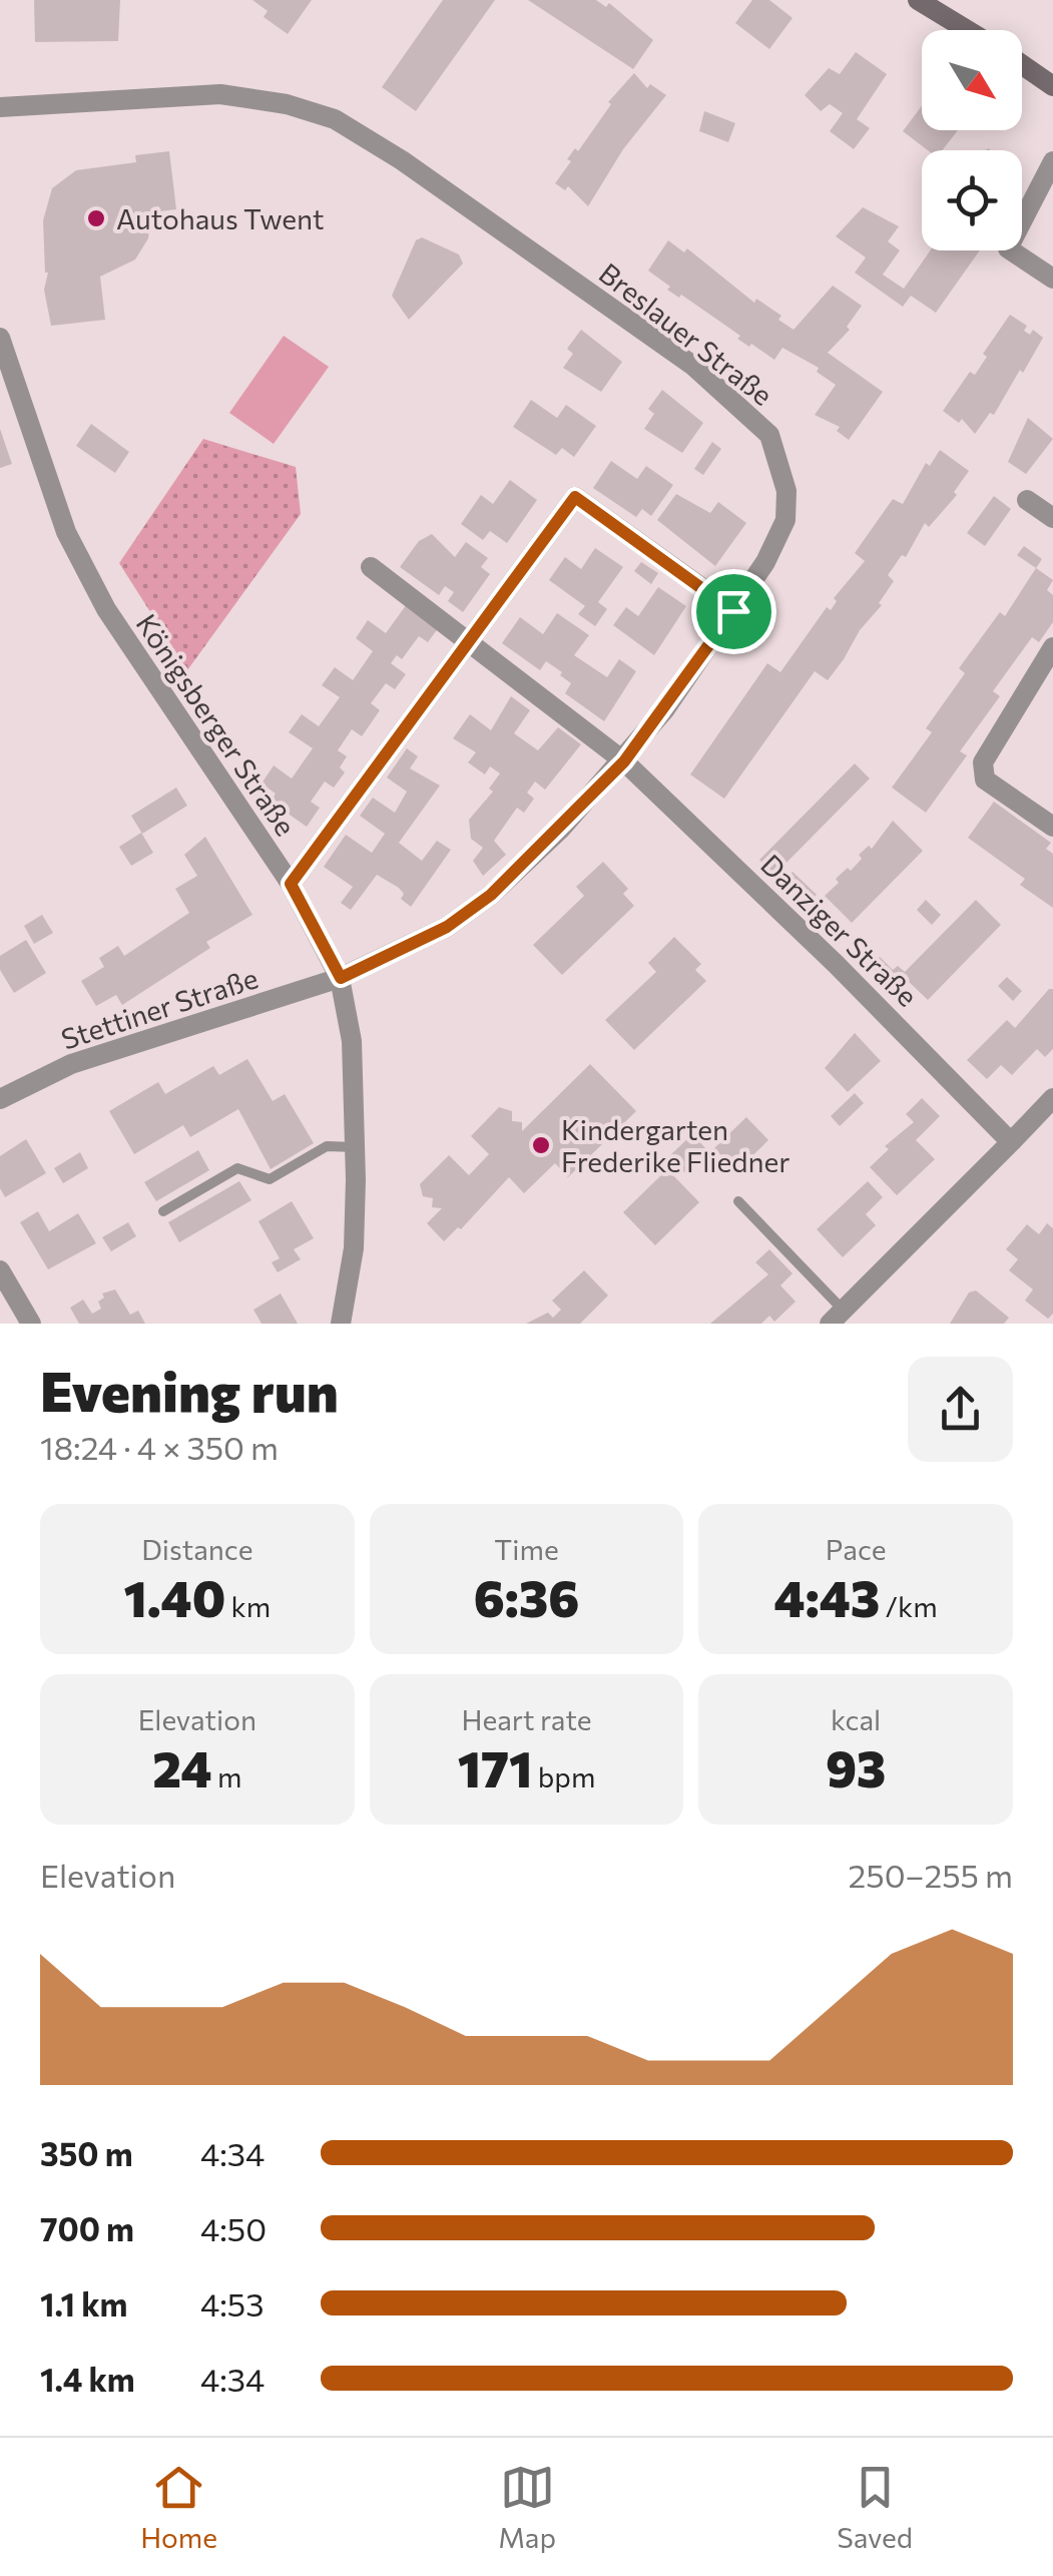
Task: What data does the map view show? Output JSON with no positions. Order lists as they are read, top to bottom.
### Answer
{
  "streets": {
    "street": [
      "Breslauer Straße",
      "Königsberger Straße",
      "Danziger Straße",
      "Stettiner Straße"
    ]
  },
  "crossings": [
    ["Breslauer Straße", "Königsberger Straße"],
    ["Breslauer Straße", "Danziger Straße"],
    ["Breslauer Straße", "Stettiner Straße"],
    ["Königsberger Straße", "Stettiner Straße"]
  ],
  "places": ["Autohaus Twent", "Kindergarten Frederike Fliedner"],
  "north": "bottom right",
  "page": {
    "heading": ["Evening run", "18:24 · 4 × 350 m"],
    "stats": [
      ["Distance", "1.40 km"],
      ["Time", "6:36"],
      ["Pace", "4:43 /km"],
      ["Elevation", "24 m"],
      ["Heart rate", "171 bpm"],
      ["kcal", "93"]
    ],
    "chart": ["Elevation", "250–255 m"],
    "list": [
      {
        "name": "350 m",
        "note": "4:34"
      },
      {
        "name": "700 m",
        "note": "4:50"
      },
      {
        "name": "1.1 km",
        "note": "4:53"
      },
      {
        "name": "1.4 km",
        "note": "4:34"
      }
    ],
    "tabs": ["Home", "Map", "Saved"]
  }
}
